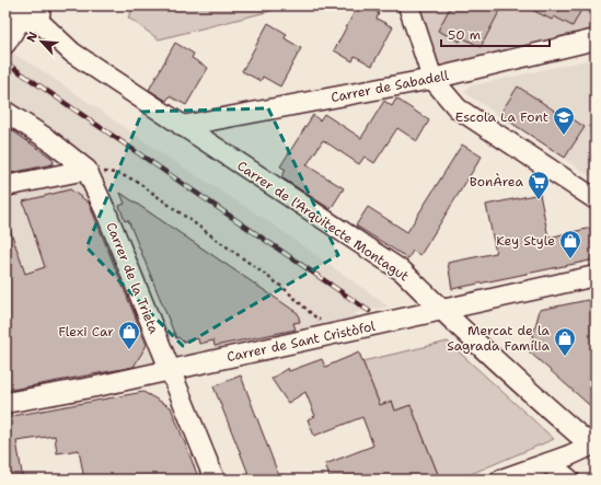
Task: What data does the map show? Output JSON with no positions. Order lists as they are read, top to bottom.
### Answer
{
  "streets": {
    "street": [
      "Carrer de Sabadell",
      "Carrer de l'Arquitecte Montagut",
      "Carrer de la Trieta",
      "Carrer de Sant Cristòfol"
    ]
  },
  "crossings": [
    ["Carrer de Sabadell", "Carrer de l'Arquitecte Montagut"],
    ["Carrer de l'Arquitecte Montagut", "Carrer de Sant Cristòfol"],
    ["Carrer de la Trieta", "Carrer de Sant Cristòfol"]
  ],
  "places": {
    "school or university": ["Escola La Font"],
    "supermarket": ["BonÀrea"],
    "shop": ["Key Style", "Flexi Car", "Mercat de la Sagrada Família"]
  },
  "scale_bar": "50 m",
  "north": "top left"
}
